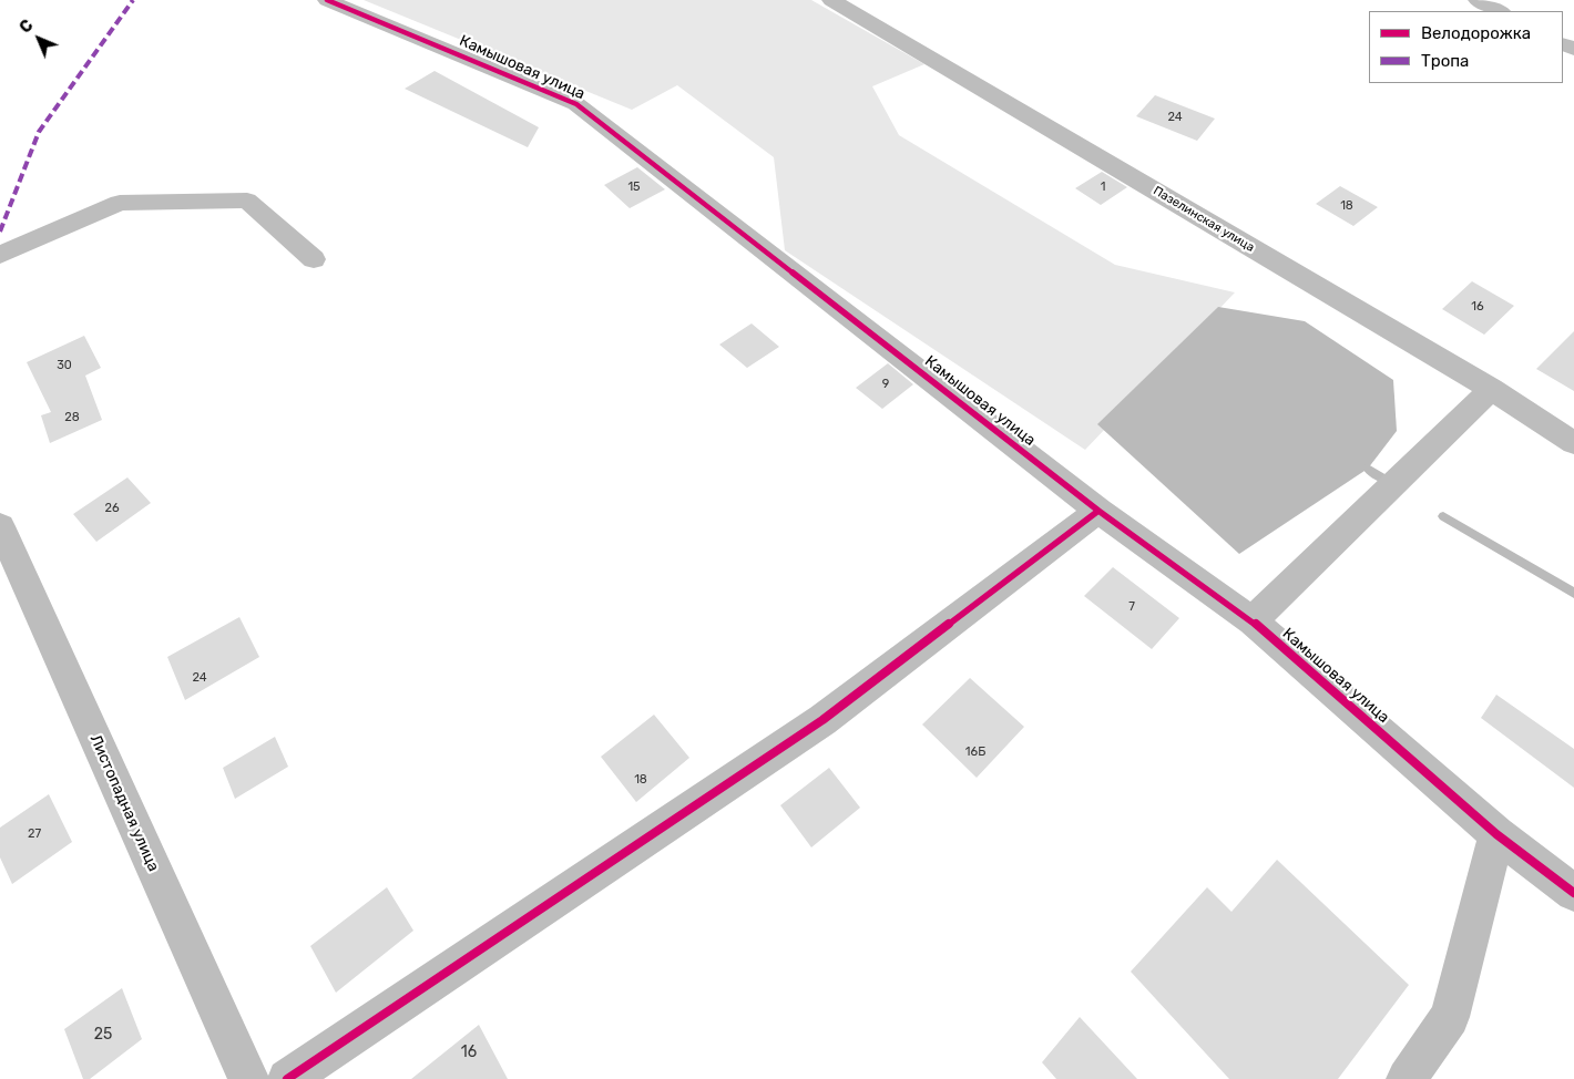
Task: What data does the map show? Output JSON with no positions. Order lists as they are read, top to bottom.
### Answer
{
  "streets": {
    "street": ["Камышовая улица", "Пазелинская улица", "Листопадная улица"]
  },
  "house_numbers": [
    "24",
    "15",
    "1",
    "18",
    "16",
    "30",
    "9",
    "28",
    "26",
    "7",
    "24",
    "16Б",
    "18",
    "27",
    "25",
    "16"
  ],
  "legend": ["Велодорожка", "Тропа"],
  "north": "top left"
}
